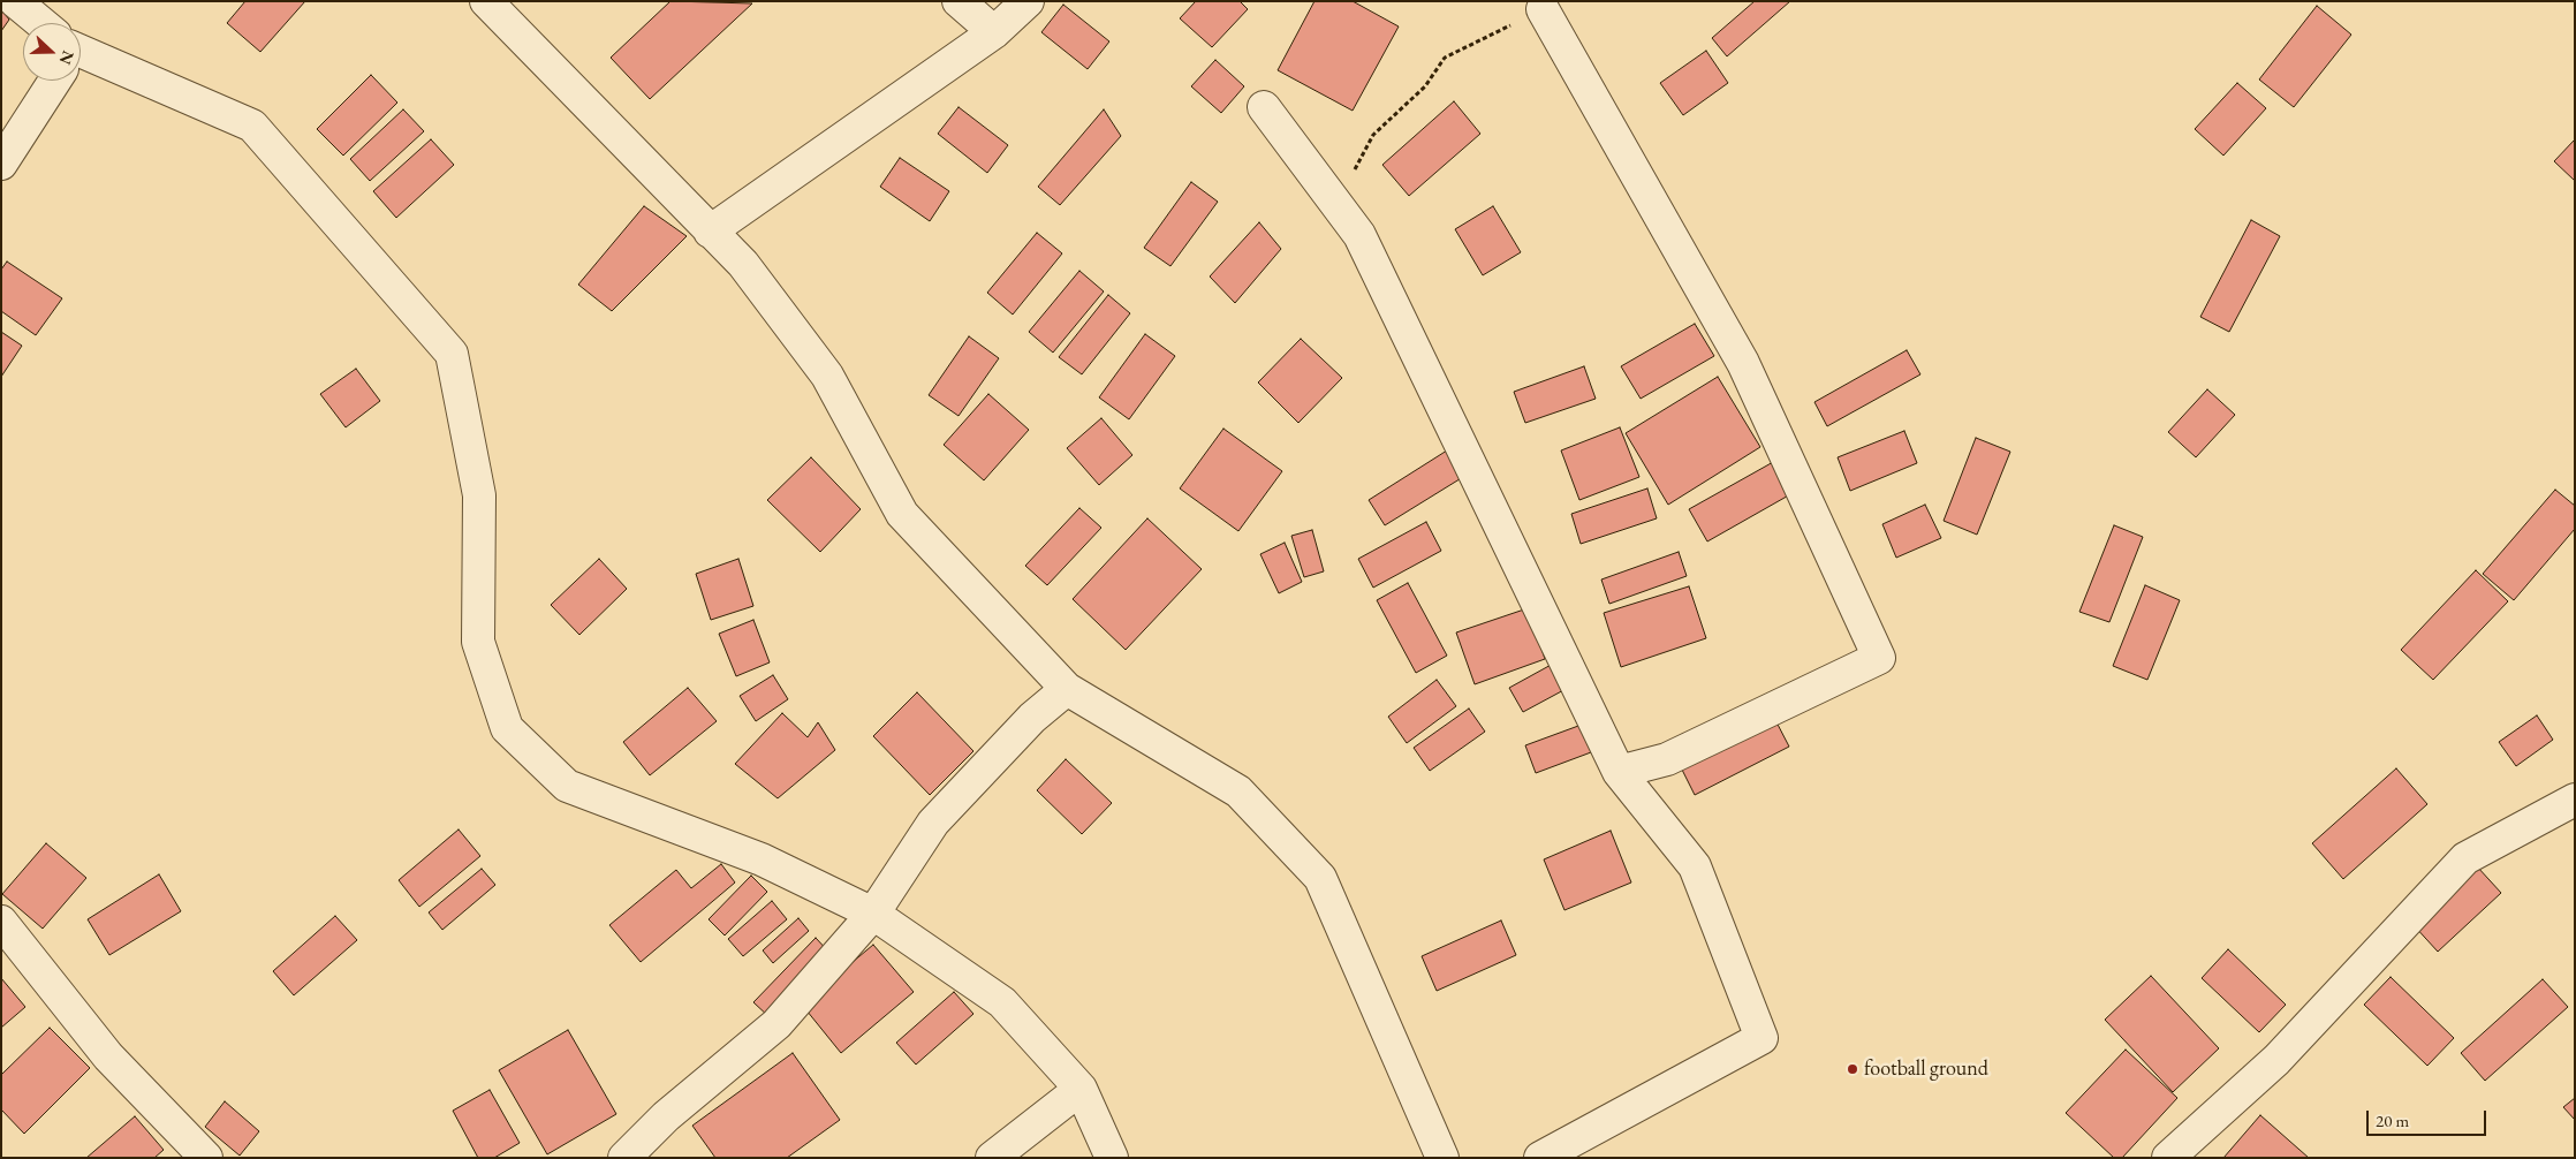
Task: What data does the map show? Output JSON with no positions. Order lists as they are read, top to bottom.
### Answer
{
  "places": ["football ground"],
  "scale_bar": "20 m",
  "north": "right"
}
